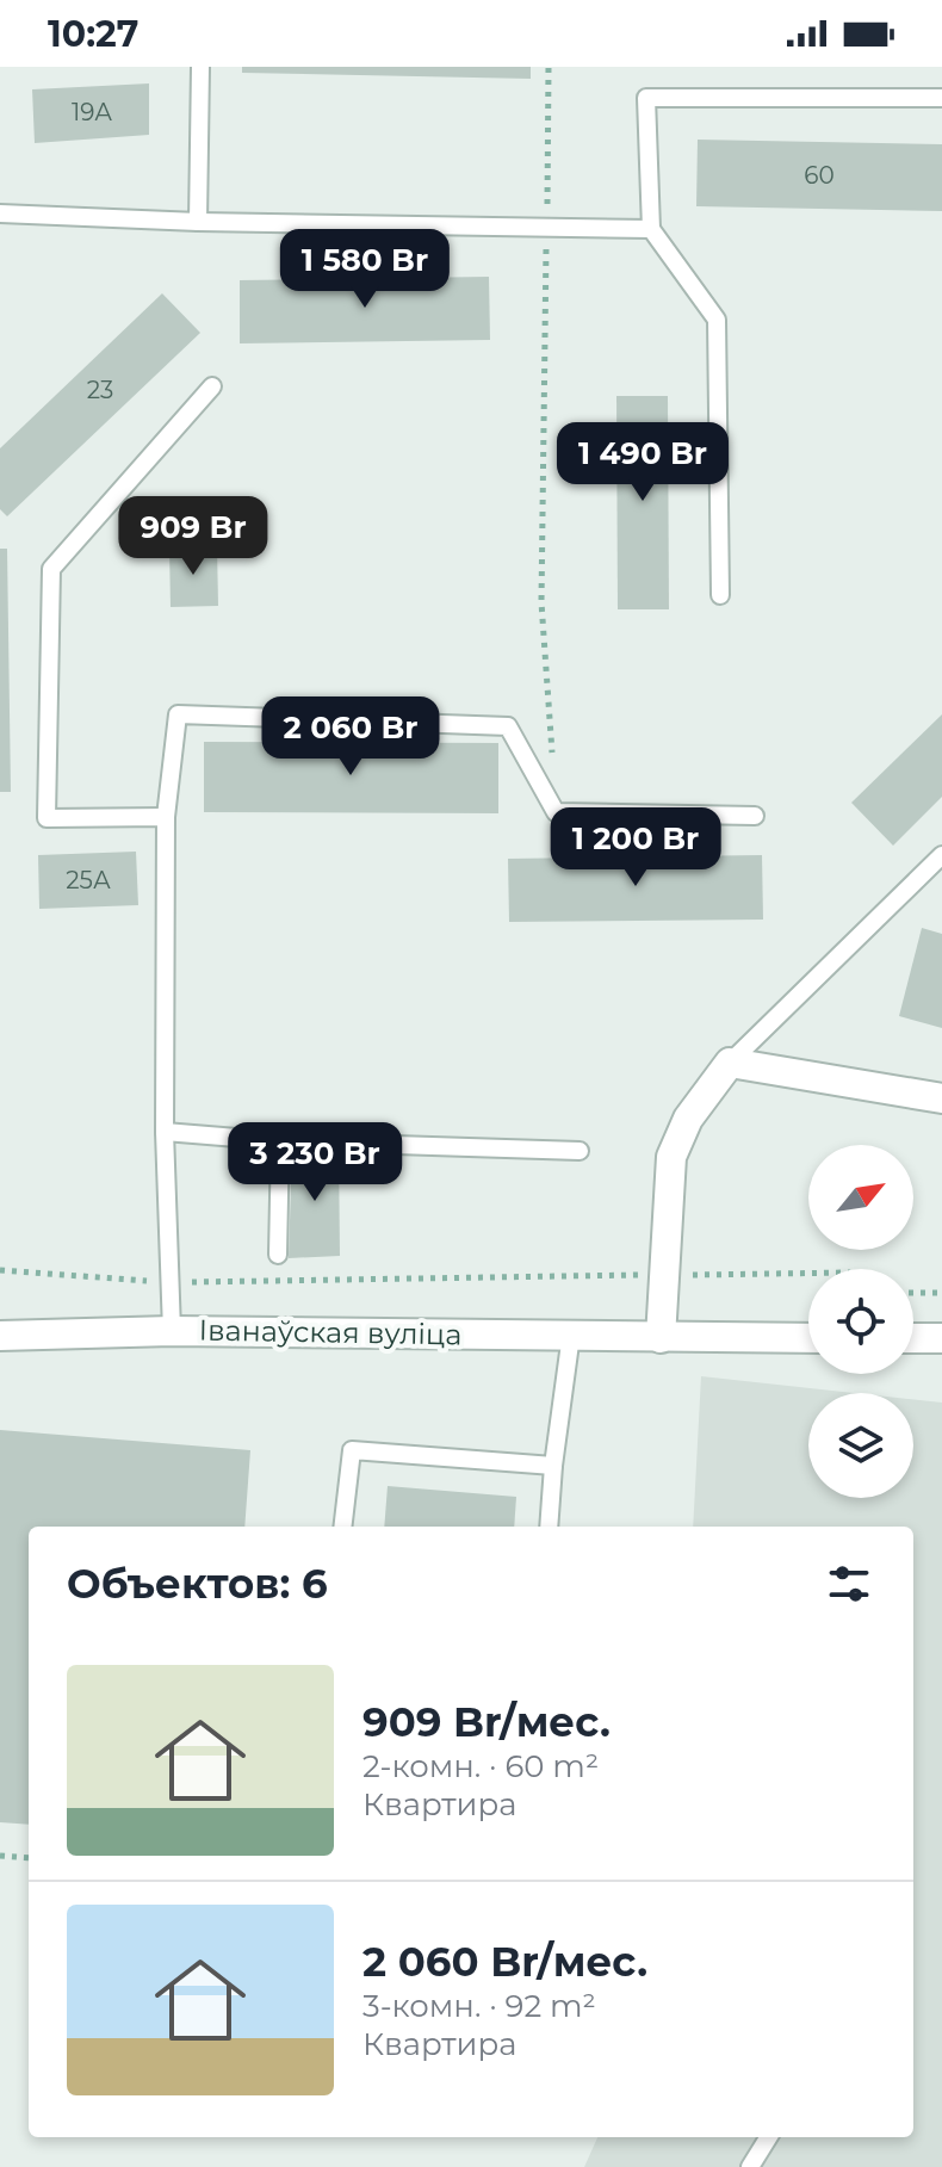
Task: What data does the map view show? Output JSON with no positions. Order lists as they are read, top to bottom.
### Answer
{
  "streets": {
    "street": ["Іванаўская вуліца"]
  },
  "house_numbers": [
    "19А",
    "60",
    "23",
    "25А"
  ],
  "north": "top right",
  "page": {
    "status": "10:27",
    "price": [
      "1 580 Br",
      "1 490 Br",
      "909 Br",
      "2 060 Br",
      "1 200 Br",
      "3 230 Br"
    ],
    "heading": "Объектов: 6",
    "list": [
      {
        "name": "909 Br/мес.",
        "note": "2-комн. · 60 m² · Квартира"
      },
      {
        "name": "2 060 Br/мес.",
        "note": "3-комн. · 92 m² · Квартира"
      }
    ]
  }
}
